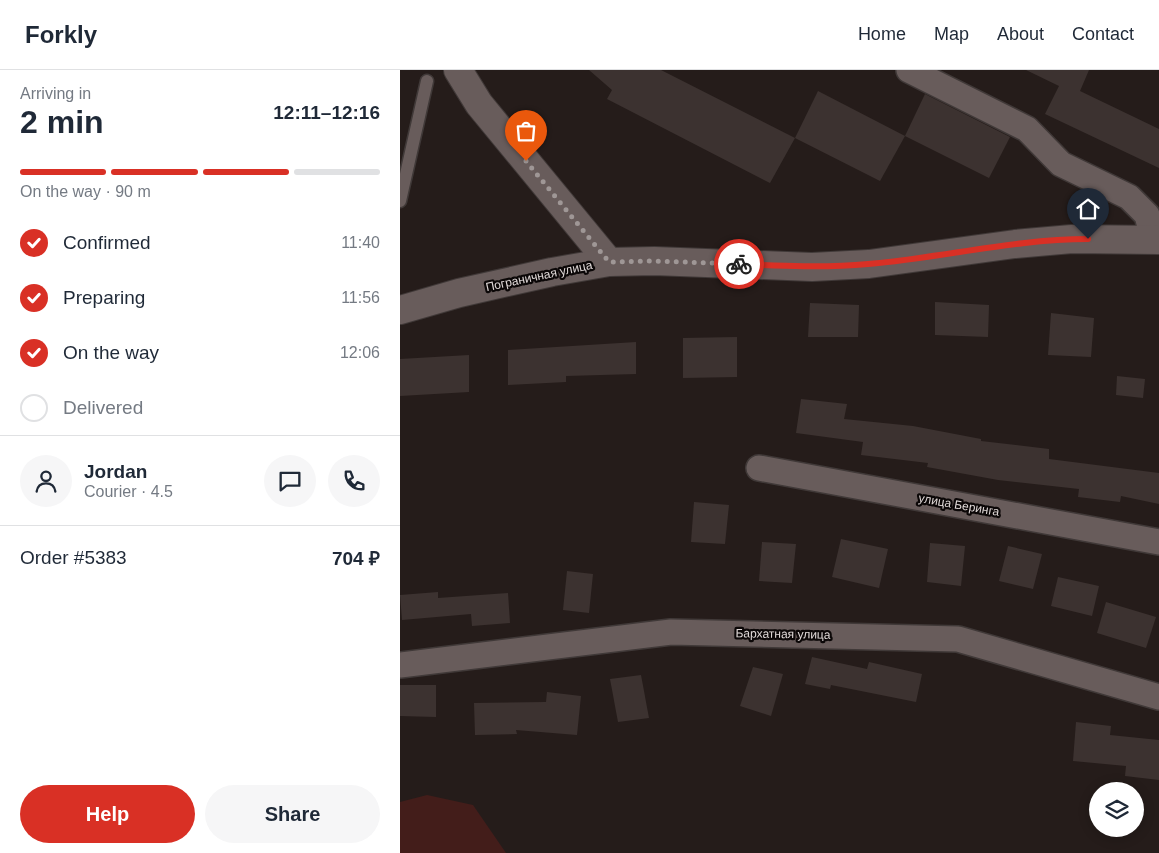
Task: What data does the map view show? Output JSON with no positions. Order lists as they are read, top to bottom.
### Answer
{
  "streets": {
    "main road": ["Пограничная улица"],
    "street": ["улица Беринга", "Бархатная улица"]
  },
  "page": {
    "header": "Forkly",
    "nav": [
      "Home",
      "Map",
      "About",
      "Contact"
    ],
    "heading": ["2 min", "Arriving in", "12:11–12:16"],
    "panel": [
      "Jordan",
      "Courier · 4.5",
      "Order #5383",
      "704 ₽"
    ],
    "bar": "On the way · 90 m",
    "list": [
      ["Confirmed", "11:40"],
      ["Preparing", "11:56"],
      ["On the way", "12:06"],
      "Delivered"
    ],
    "buttons": ["Help", "Share"]
  }
}
